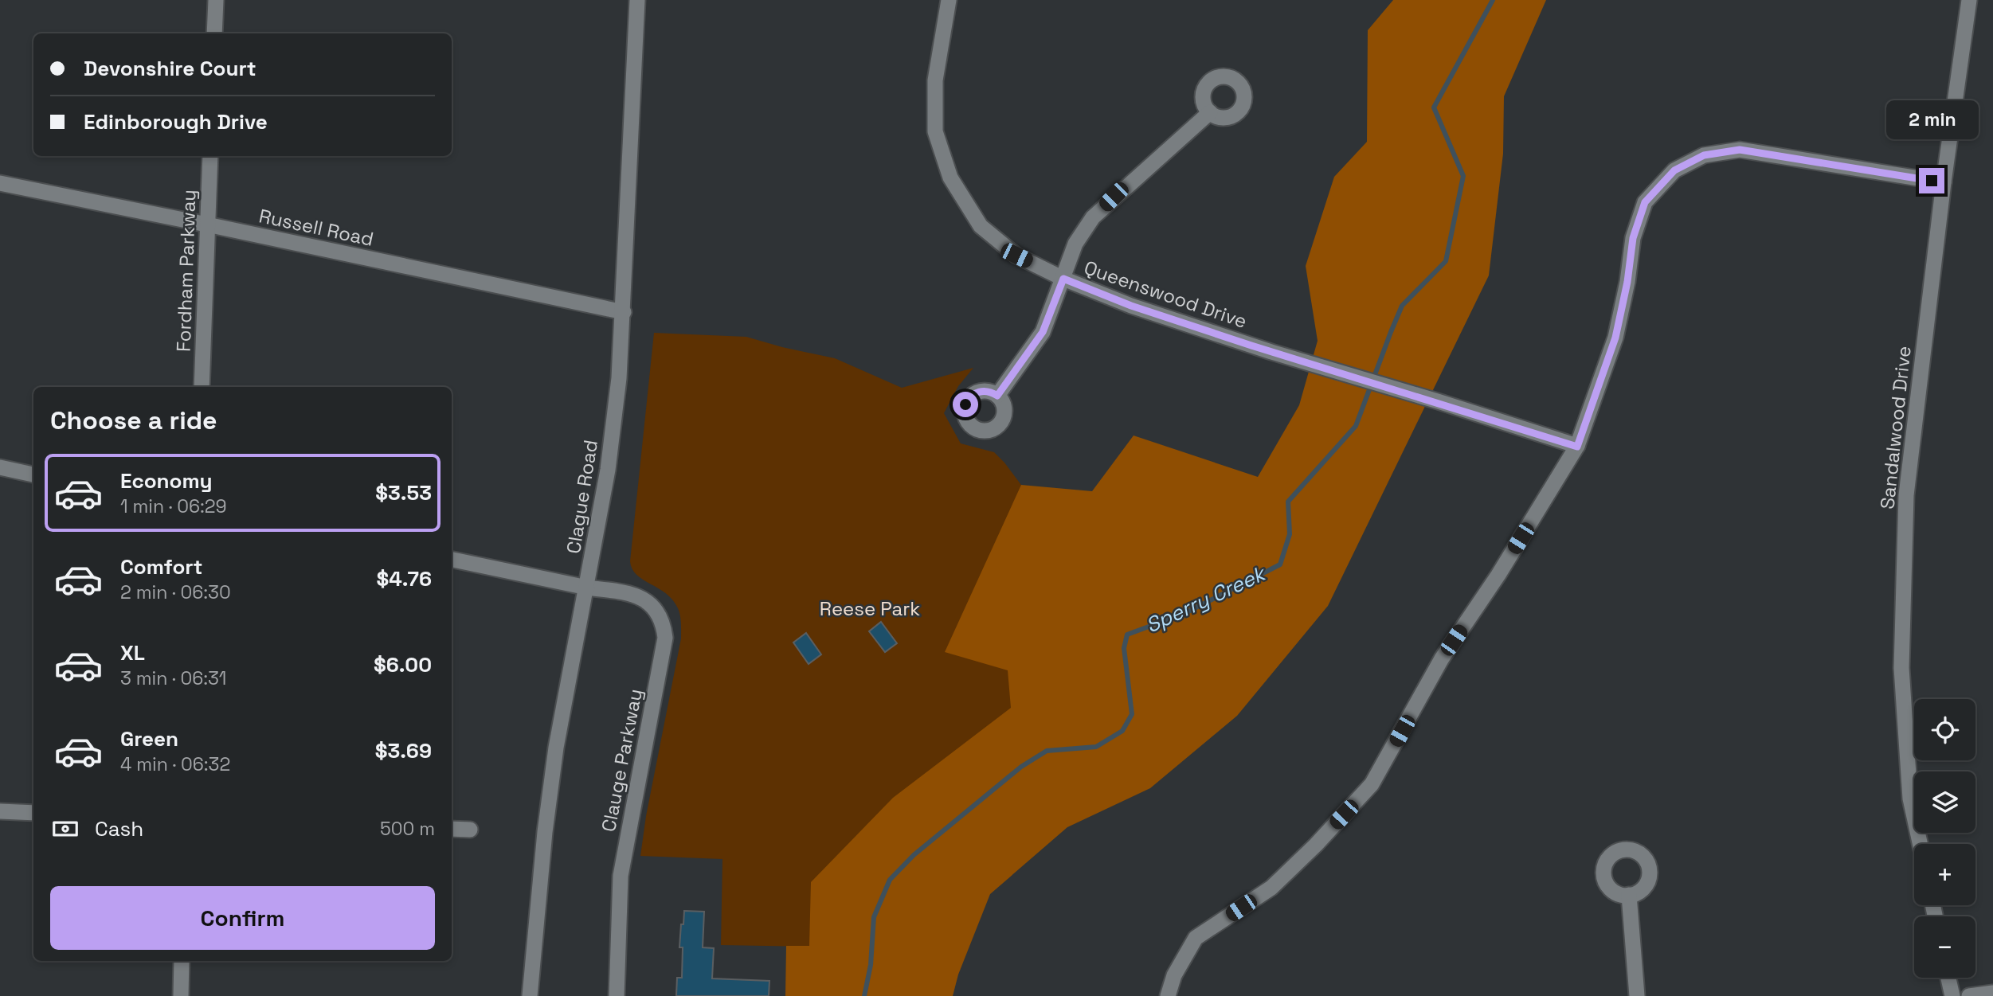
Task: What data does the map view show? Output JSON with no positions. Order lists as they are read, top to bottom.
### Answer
{
  "streets": {
    "street": [
      "Russell Road",
      "Fordham Parkway",
      "Queenswood Drive",
      "Sandalwood Drive",
      "Clague Road",
      "Clauge Parkway"
    ]
  },
  "crossings": [
    ["Russell Road", "Fordham Parkway"],
    ["Russell Road", "Clague Road"],
    ["Clague Road", "Clauge Parkway"]
  ],
  "water": ["Sperry Creek"],
  "parks": ["Reese Park"],
  "page": {
    "banner": ["Devonshire Court", "Edinborough Drive"],
    "bubble": "2 min",
    "heading": "Choose a ride",
    "list": [
      {
        "name": "Economy",
        "note": "1 min · 06:29",
        "value": "$3.53"
      },
      {
        "name": "Comfort",
        "note": "2 min · 06:30",
        "value": "$4.76"
      },
      {
        "name": "XL",
        "note": "3 min · 06:31",
        "value": "$6.00"
      },
      {
        "name": "Green",
        "note": "4 min · 06:32",
        "value": "$3.69"
      }
    ],
    "map_buttons": ["+", "−"],
    "pay": ["Cash", "500 m"],
    "buttons": "Confirm"
  }
}
